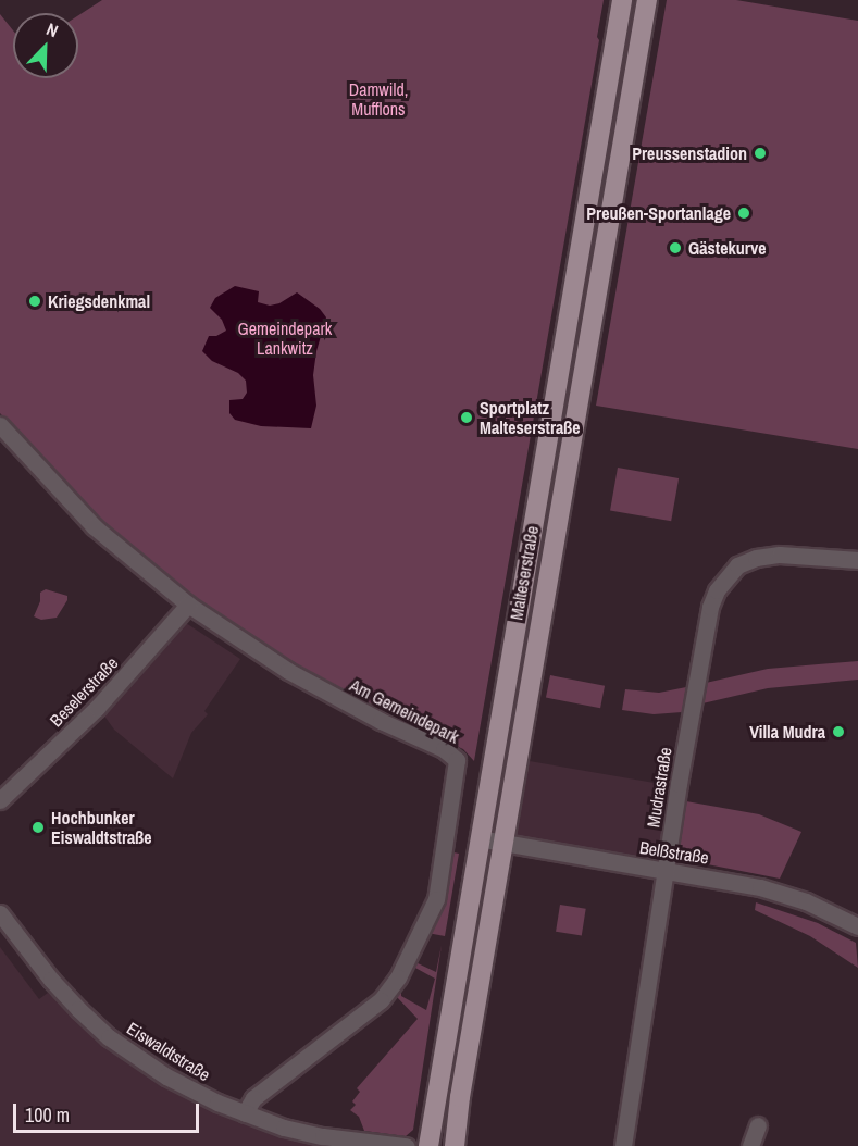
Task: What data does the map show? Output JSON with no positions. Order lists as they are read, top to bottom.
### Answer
{
  "streets": {
    "main road": ["Malteserstraße"],
    "street": [
      "Beselerstraße",
      "Am Gemeindepark",
      "Mudrastraße",
      "Belßstraße",
      "Eiswaldtstraße"
    ]
  },
  "crossings": [
    ["Malteserstraße", "Belßstraße"],
    ["Beselerstraße", "Am Gemeindepark"],
    ["Am Gemeindepark", "Eiswaldtstraße"],
    ["Mudrastraße", "Belßstraße"]
  ],
  "parks": ["Damwild, Mufflons", "Gemeindepark Lankwitz"],
  "places": [
    "Preussenstadion",
    "Preußen-Sportanlage",
    "Gästekurve",
    "Kriegsdenkmal",
    "Sportplatz Malteserstraße",
    "Villa Mudra",
    "Hochbunker Eiswaldtstraße"
  ],
  "scale_bar": "100 m",
  "north": "top right"
}
